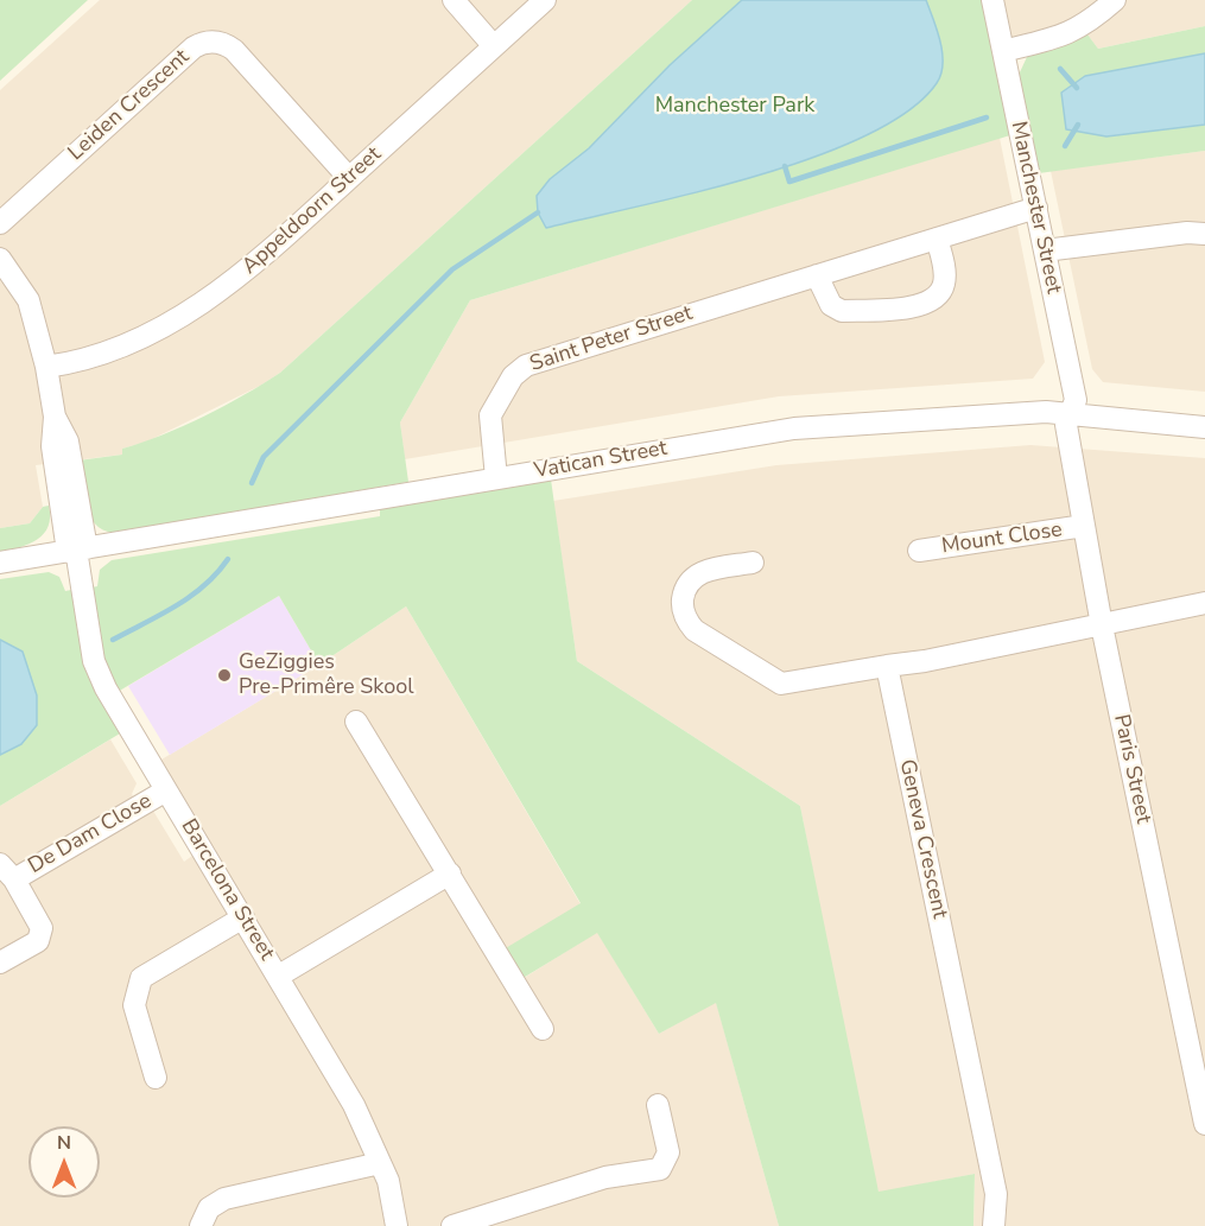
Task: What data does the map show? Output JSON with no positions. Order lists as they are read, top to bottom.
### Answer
{
  "streets": {
    "street": [
      "Leiden Crescent",
      "Manchester Street",
      "Appeldoorn Street",
      "Saint Peter Street",
      "Vatican Street",
      "Mount Close",
      "Paris Street",
      "De Dam Close",
      "Geneva Crescent",
      "Barcelona Street"
    ]
  },
  "crossings": [
    ["Leiden Crescent", "Appeldoorn Street"],
    ["Manchester Street", "Saint Peter Street"],
    ["Manchester Street", "Vatican Street"],
    ["Manchester Street", "Paris Street"],
    ["Appeldoorn Street", "Barcelona Street"],
    ["Saint Peter Street", "Vatican Street"],
    ["Vatican Street", "Paris Street"],
    ["Vatican Street", "Barcelona Street"],
    ["Mount Close", "Paris Street"],
    ["De Dam Close", "Barcelona Street"]
  ],
  "parks": ["Manchester Park"],
  "places": ["GeZiggies Pre-Primêre Skool"],
  "north": "top"
}
